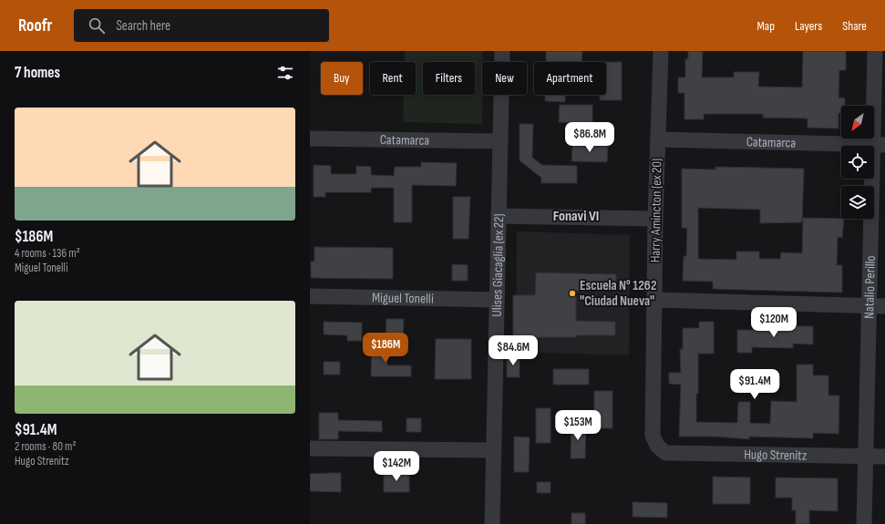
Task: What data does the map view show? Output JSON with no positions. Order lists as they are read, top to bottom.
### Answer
{
  "streets": {
    "street": [
      "Catamarca",
      "Harry Amincton (ex 20)",
      "Ulises Giacaglia (ex 22)",
      "Natalio Perillo",
      "Miguel Tonelli",
      "Hugo Strenitz"
    ]
  },
  "crossings": [
    ["Catamarca", "Harry Amincton (ex 20)"],
    ["Catamarca", "Ulises Giacaglia (ex 22)"],
    ["Catamarca", "Natalio Perillo"],
    ["Harry Amincton (ex 20)", "Hugo Strenitz"],
    ["Ulises Giacaglia (ex 22)", "Miguel Tonelli"],
    ["Natalio Perillo", "Hugo Strenitz"]
  ],
  "districts": ["Fonavi VI"],
  "places": ["Escuela N° 1262 \"Ciudad Nueva\""],
  "north": "bottom left",
  "page": {
    "header": "Roofr",
    "search": "Search here",
    "nav": ["Map", "Layers", "Share"],
    "heading": "7 homes",
    "chip": [
      "Buy",
      "Rent",
      "Filters",
      "New",
      "Apartment"
    ],
    "list": [
      {
        "name": "$186M",
        "note": "4 rooms · 136 m² · Miguel Tonelli"
      },
      {
        "name": "$91.4M",
        "note": "2 rooms · 80 m² · Hugo Strenitz"
      }
    ],
    "price": [
      "$86.8M",
      "$120M",
      "$186M",
      "$84.6M",
      "$91.4M",
      "$153M",
      "$142M"
    ]
  }
}
